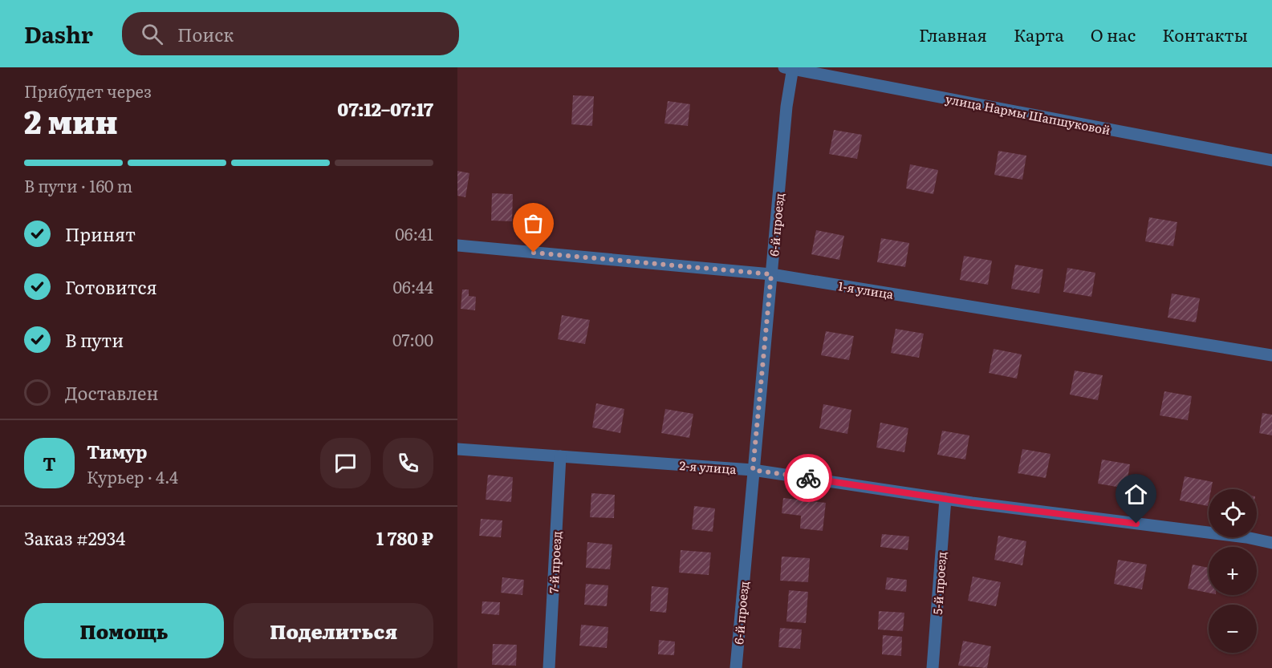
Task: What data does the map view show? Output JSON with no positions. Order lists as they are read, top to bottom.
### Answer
{
  "streets": {
    "street": [
      "улица Нармы Шапшуковой",
      "6-й проезд",
      "1-я улица",
      "2-я улица",
      "7-й проезд",
      "5-й проезд"
    ]
  },
  "crossings": [
    ["улица Нармы Шапшуковой", "6-й проезд"],
    ["6-й проезд", "1-я улица"],
    ["6-й проезд", "2-я улица"],
    ["2-я улица", "7-й проезд"],
    ["2-я улица", "5-й проезд"]
  ],
  "page": {
    "header": "Dashr",
    "search": "Поиск",
    "nav": [
      "Главная",
      "Карта",
      "О нас",
      "Контакты"
    ],
    "heading": ["2 мин", "Прибудет через", "07:12–07:17"],
    "panel": [
      "Тимур",
      "Курьер · 4.4",
      "Заказ #2934",
      "1 780 ₽"
    ],
    "bar": "В пути · 160 m",
    "list": [
      ["Принят", "06:41"],
      ["Готовится", "06:44"],
      ["В пути", "07:00"],
      "Доставлен"
    ],
    "round": "Т",
    "map_buttons": ["+", "−"],
    "buttons": ["Помощь", "Поделиться"]
  }
}
